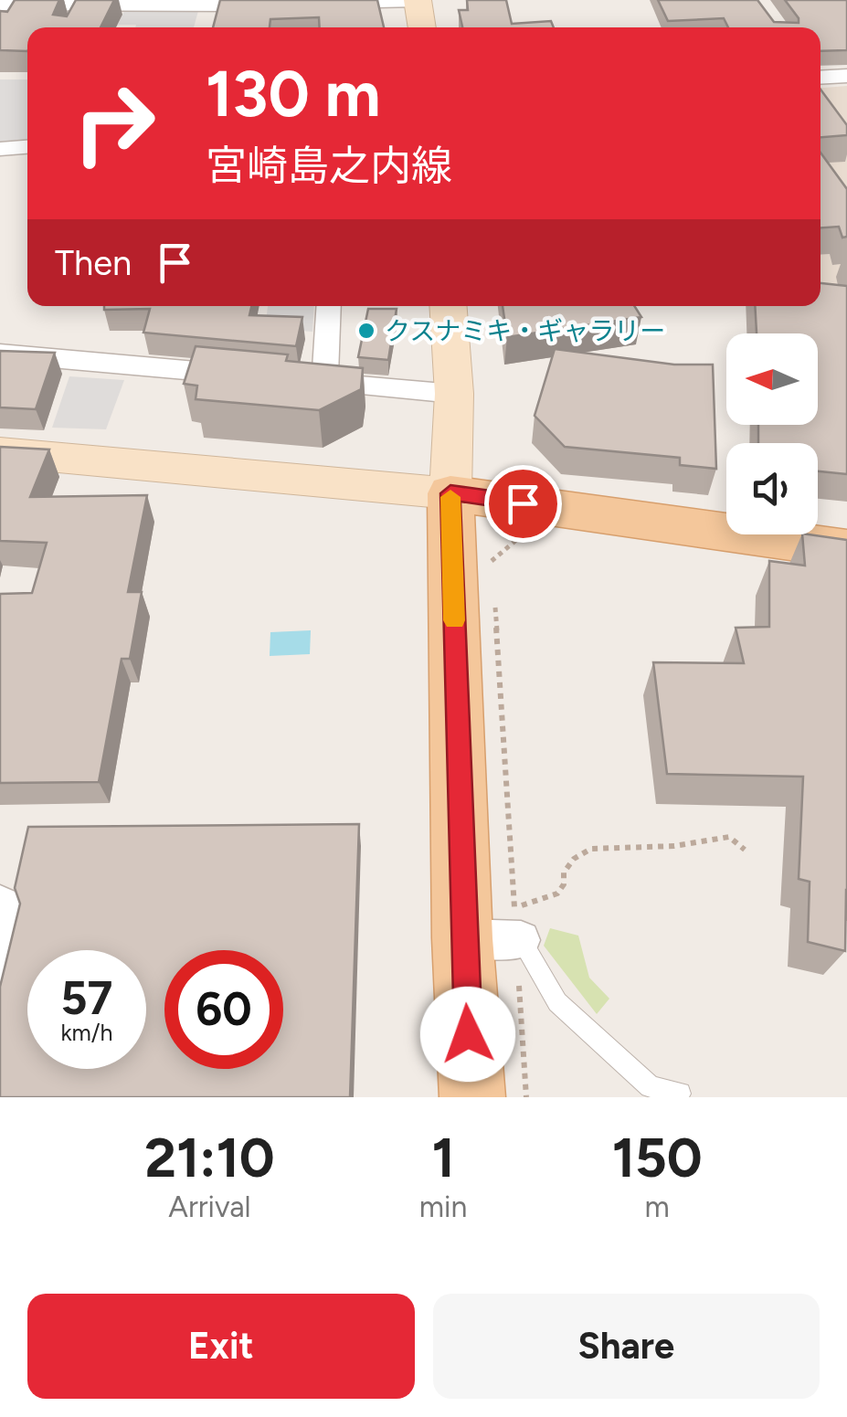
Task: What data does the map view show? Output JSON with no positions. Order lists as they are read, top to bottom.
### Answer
{
  "places": ["クスナミキ・ギャラリー"],
  "north": "left",
  "page": {
    "turn": ["130 m", "宮崎島之内線"],
    "then": "Then",
    "speed": "57 km/h",
    "limit": "60",
    "eta": [
      "21:10",
      "Arrival",
      "1",
      "min",
      "150",
      "m"
    ],
    "buttons": ["Exit", "Share"]
  }
}
